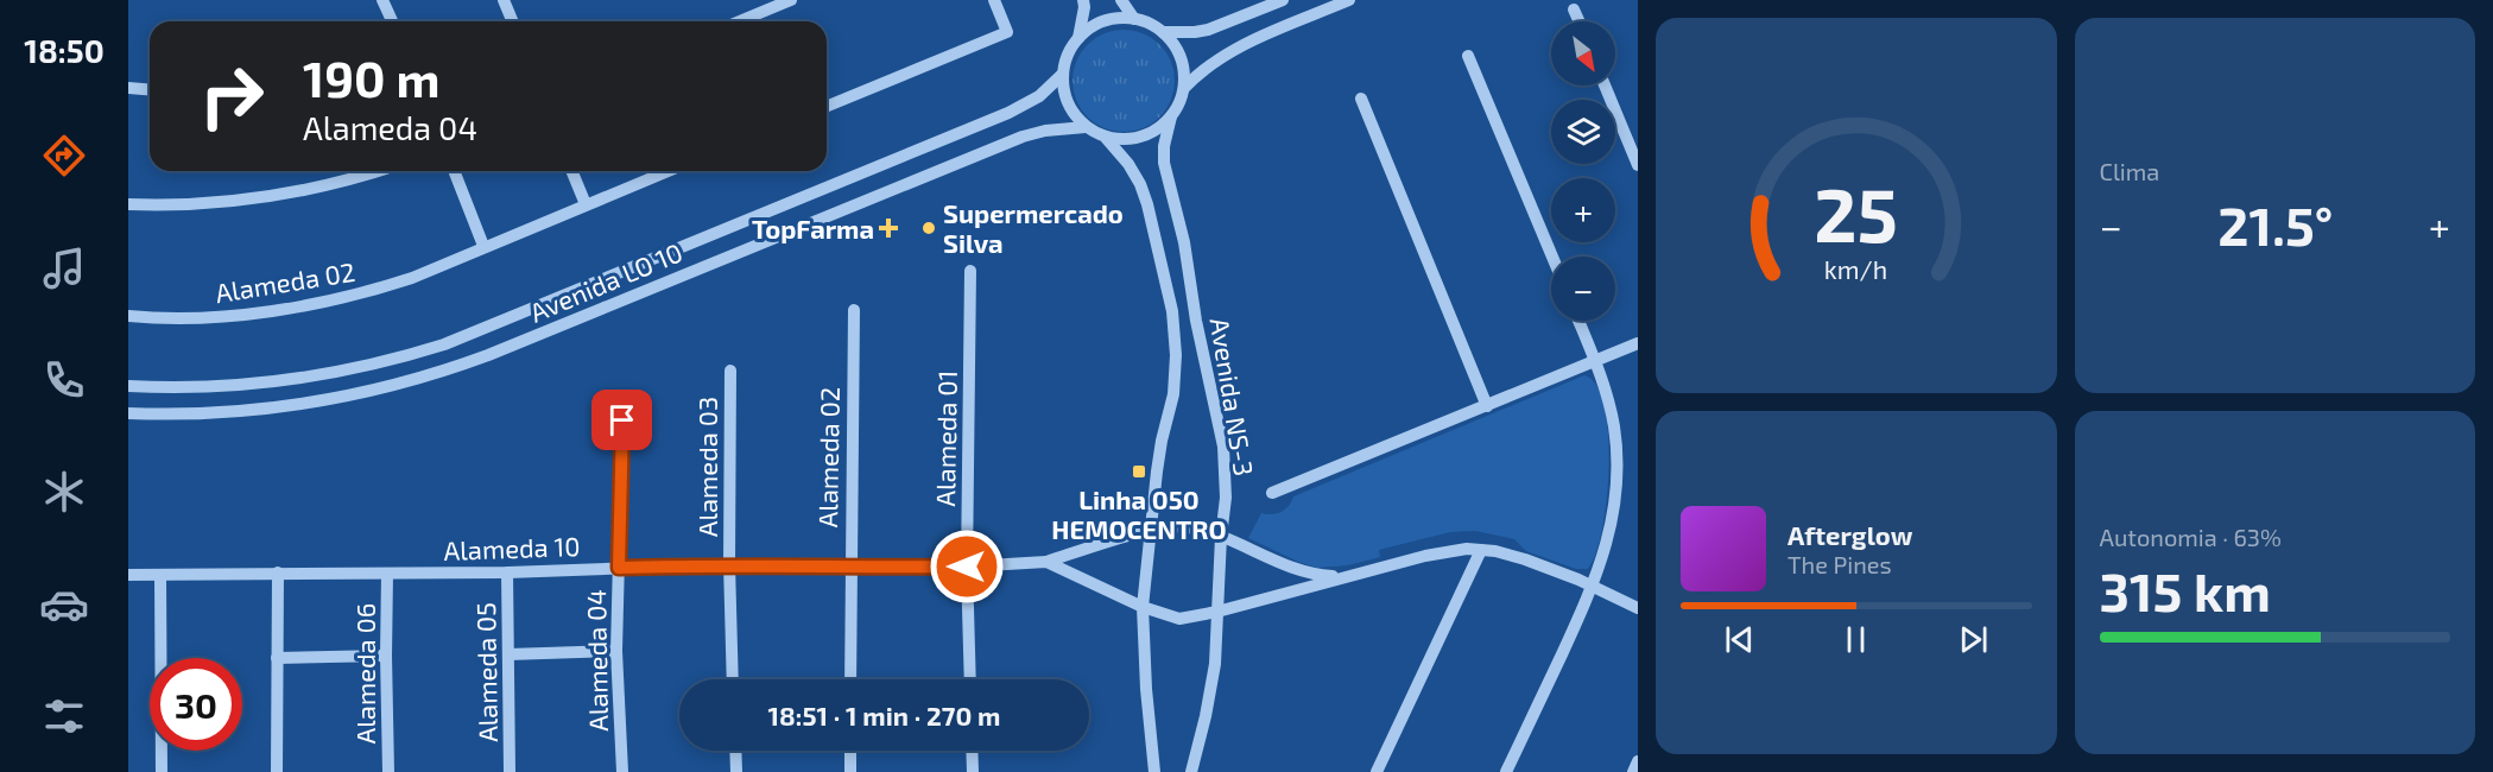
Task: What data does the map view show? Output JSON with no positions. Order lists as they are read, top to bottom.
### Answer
{
  "streets": {
    "street": [
      "Alameda 02",
      "Avenida LO 10",
      "Avenida NS-3",
      "Alameda 01",
      "Alameda 03",
      "Alameda 10",
      "Alameda 04",
      "Alameda 05",
      "Alameda 06"
    ]
  },
  "crossings": [
    ["Alameda 02", "Alameda 10"],
    ["Avenida LO 10", "Avenida NS-3"],
    ["Avenida NS-3", "Alameda 10"],
    ["Alameda 01", "Alameda 10"],
    ["Alameda 03", "Alameda 10"],
    ["Alameda 10", "Alameda 04"],
    ["Alameda 10", "Alameda 05"],
    ["Alameda 10", "Alameda 06"]
  ],
  "places": {
    "health": ["TopFarma"],
    "other": ["Supermercado Silva"],
    "transit": ["Linha 050 HEMOCENTRO"]
  },
  "north": "bottom right",
  "page": {
    "tabs": "18:50",
    "tile": [
      "Clima",
      ["Autonomia · 63%", "315 km"]
    ],
    "map_buttons": ["+", "−"],
    "turn": ["190 m", "Alameda 04"],
    "heat": ["−", "21.5°", "+"],
    "song": ["Afterglow", "The Pines"],
    "limit": "30",
    "trip": "18:51 · 1 min · 270 m",
    "gauge": ["25", "km/h"]
  }
}
